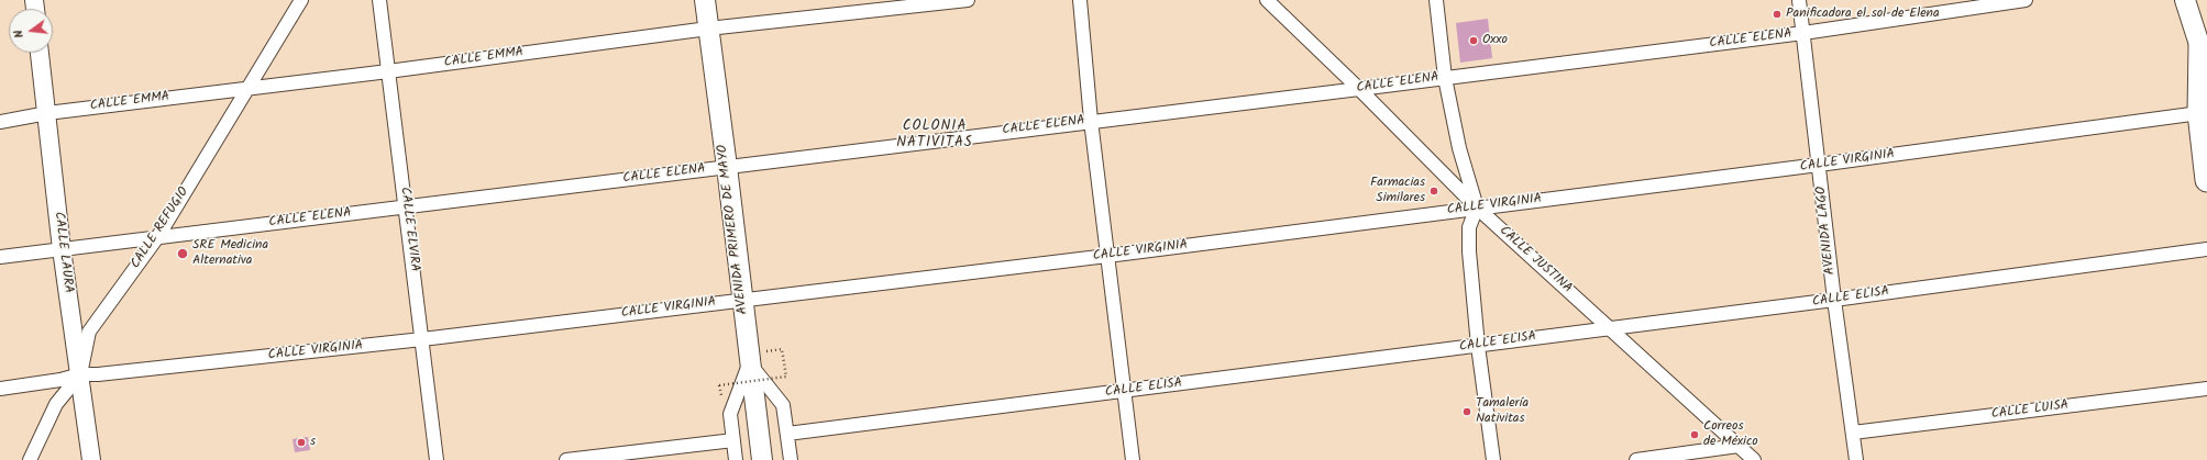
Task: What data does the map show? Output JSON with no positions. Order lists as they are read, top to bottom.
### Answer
{
  "streets": {
    "main road": ["AVENIDA PRIMERO DE MAYO"],
    "street": [
      "CALLE ELENA",
      "CALLE EMMA",
      "CALLE VIRGINIA",
      "CALLE REFUGIO",
      "CALLE ELVIRA",
      "AVENIDA LAGO",
      "CALLE LAURA",
      "CALLE JUSTINA",
      "CALLE ELISA",
      "CALLE LUISA"
    ]
  },
  "crossings": [
    ["CALLE ELENA", "CALLE REFUGIO"],
    ["CALLE ELENA", "CALLE ELVIRA"],
    ["CALLE ELENA", "AVENIDA PRIMERO DE MAYO"],
    ["CALLE ELENA", "AVENIDA LAGO"],
    ["CALLE ELENA", "CALLE LAURA"],
    ["CALLE ELENA", "CALLE JUSTINA"],
    ["CALLE EMMA", "CALLE REFUGIO"],
    ["CALLE EMMA", "CALLE ELVIRA"],
    ["CALLE EMMA", "AVENIDA PRIMERO DE MAYO"],
    ["CALLE EMMA", "CALLE LAURA"],
    ["CALLE VIRGINIA", "CALLE REFUGIO"],
    ["CALLE VIRGINIA", "CALLE ELVIRA"],
    ["CALLE VIRGINIA", "AVENIDA PRIMERO DE MAYO"],
    ["CALLE VIRGINIA", "AVENIDA LAGO"],
    ["CALLE VIRGINIA", "CALLE LAURA"],
    ["CALLE VIRGINIA", "CALLE JUSTINA"],
    ["CALLE REFUGIO", "CALLE LAURA"],
    ["AVENIDA LAGO", "CALLE ELISA"],
    ["AVENIDA LAGO", "CALLE LUISA"],
    ["CALLE JUSTINA", "CALLE ELISA"]
  ],
  "districts": ["COLONIA NATIVITAS"],
  "places": [
    "Panificadora el sol de Elena",
    "Oxxo",
    "Farmacias Similares",
    "SRE Medicina Alternativa",
    "Tamalería Nativitas",
    "Correos de México",
    "s"
  ],
  "north": "left"
}
